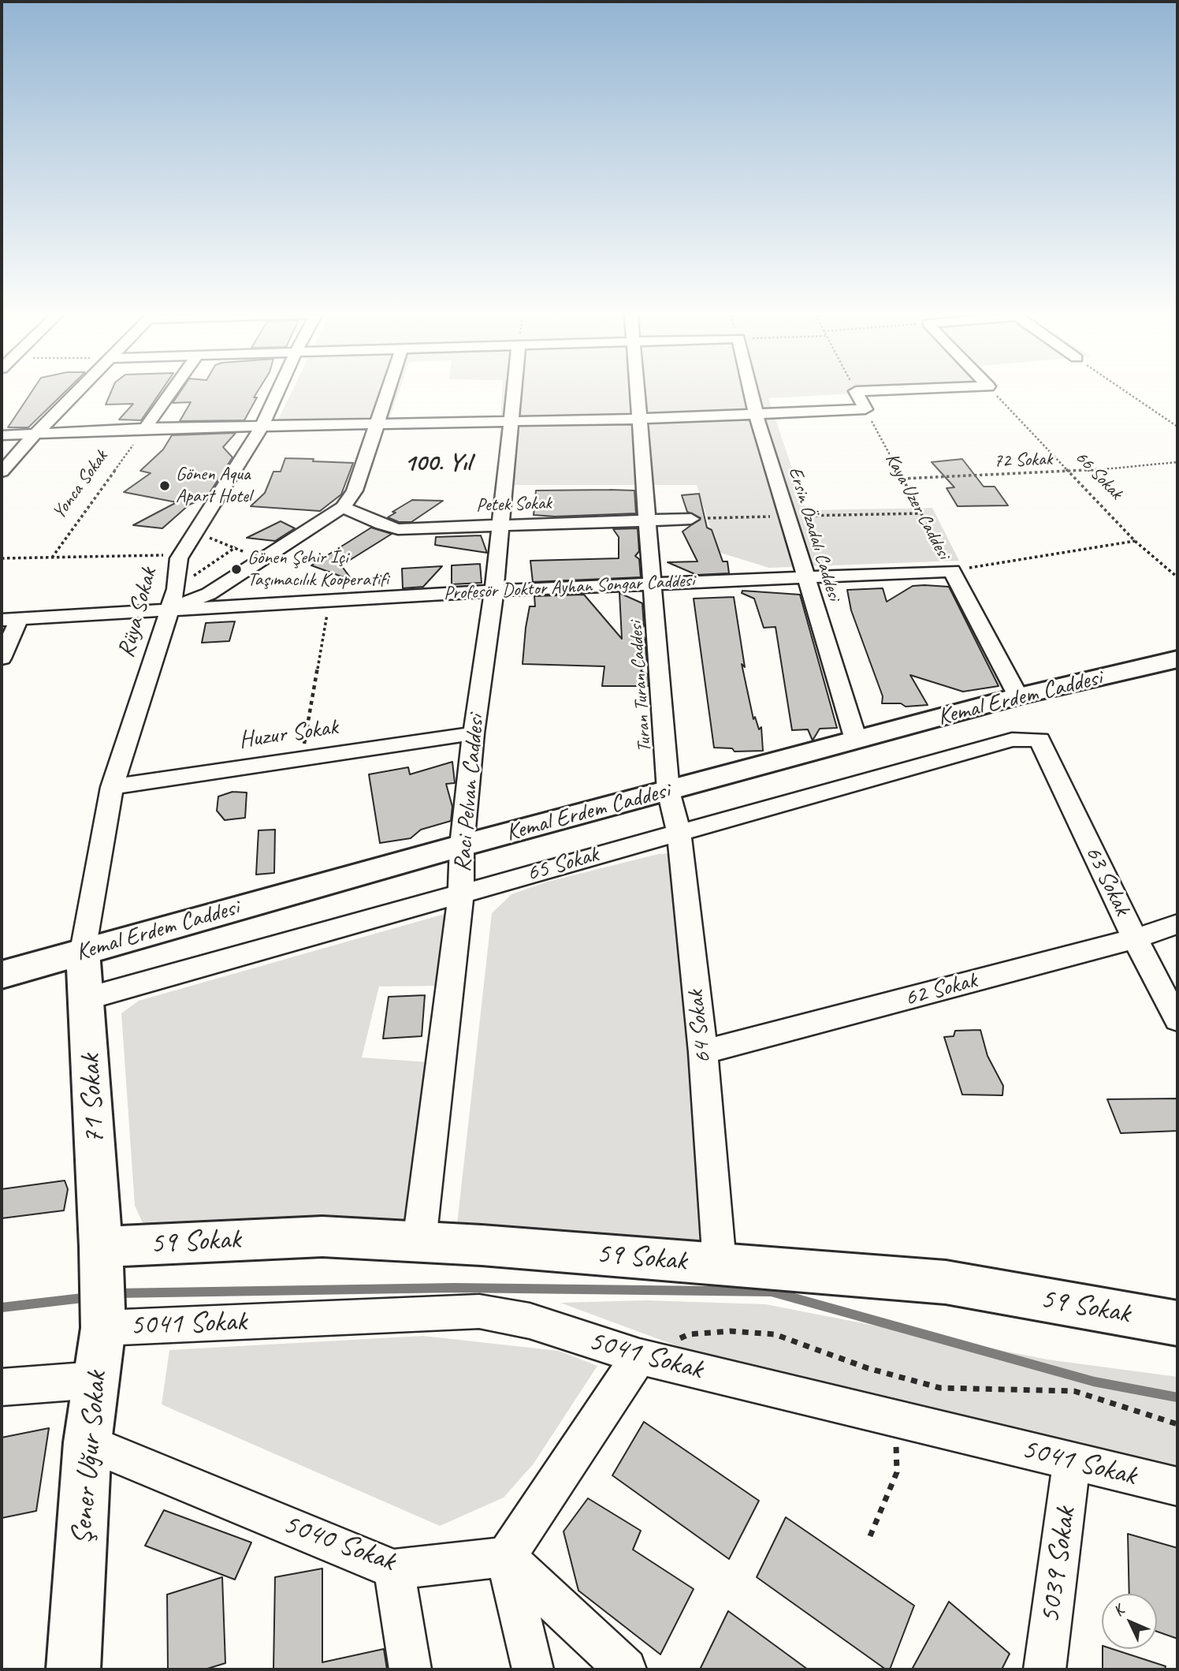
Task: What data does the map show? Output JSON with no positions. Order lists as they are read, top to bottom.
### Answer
{
  "streets": {
    "street": [
      "Petek Sokak",
      "Kaya Uzer Caddesi",
      "Ersin Özadalı Caddesi",
      "Profesör Doktor Ayhan Songar Caddesi",
      "Rüya Sokak",
      "Turan Turan Caddesi",
      "Kemal Erdem Caddesi",
      "Huzur Sokak",
      "Raci Pelvan Caddesi",
      "65 Sokak",
      "63 Sokak",
      "62 Sokak",
      "64 Sokak",
      "71 Sokak",
      "59 Sokak",
      "5041 Sokak",
      "Şener Uğur Sokak",
      "5040 Sokak",
      "5039 Sokak"
    ],
    "path": ["72 Sokak", "66 Sokak", "Yonca Sokak"]
  },
  "crossings": [
    ["72 Sokak", "66 Sokak"],
    ["72 Sokak", "Kaya Uzer Caddesi"],
    ["Petek Sokak", "Turan Turan Caddesi"],
    ["Petek Sokak", "Raci Pelvan Caddesi"],
    ["Kaya Uzer Caddesi", "Profesör Doktor Ayhan Songar Caddesi"],
    ["Kaya Uzer Caddesi", "Kemal Erdem Caddesi"],
    ["Ersin Özadalı Caddesi", "Profesör Doktor Ayhan Songar Caddesi"],
    ["Ersin Özadalı Caddesi", "Kemal Erdem Caddesi"],
    ["Profesör Doktor Ayhan Songar Caddesi", "Rüya Sokak"],
    ["Profesör Doktor Ayhan Songar Caddesi", "Turan Turan Caddesi"],
    ["Profesör Doktor Ayhan Songar Caddesi", "Raci Pelvan Caddesi"],
    ["Rüya Sokak", "Kemal Erdem Caddesi"],
    ["Rüya Sokak", "Huzur Sokak"],
    ["Rüya Sokak", "71 Sokak"],
    ["Turan Turan Caddesi", "Kemal Erdem Caddesi"],
    ["Turan Turan Caddesi", "64 Sokak"],
    ["Kemal Erdem Caddesi", "Raci Pelvan Caddesi"],
    ["Kemal Erdem Caddesi", "64 Sokak"],
    ["Kemal Erdem Caddesi", "71 Sokak"],
    ["Huzur Sokak", "Raci Pelvan Caddesi"],
    ["Raci Pelvan Caddesi", "65 Sokak"],
    ["Raci Pelvan Caddesi", "59 Sokak"],
    ["65 Sokak", "63 Sokak"],
    ["65 Sokak", "64 Sokak"],
    ["65 Sokak", "71 Sokak"],
    ["63 Sokak", "62 Sokak"],
    ["62 Sokak", "64 Sokak"],
    ["64 Sokak", "59 Sokak"],
    ["71 Sokak", "59 Sokak"],
    ["71 Sokak", "Şener Uğur Sokak"],
    ["59 Sokak", "Şener Uğur Sokak"],
    ["5041 Sokak", "Şener Uğur Sokak"],
    ["5041 Sokak", "5039 Sokak"],
    ["Şener Uğur Sokak", "5040 Sokak"]
  ],
  "districts": ["100. Yıl"],
  "places": ["Gönen Aqua Apart Hotel", "Gönen Şehir İçi Taşımacılık Kooperatifi"],
  "north": "top left"
}
